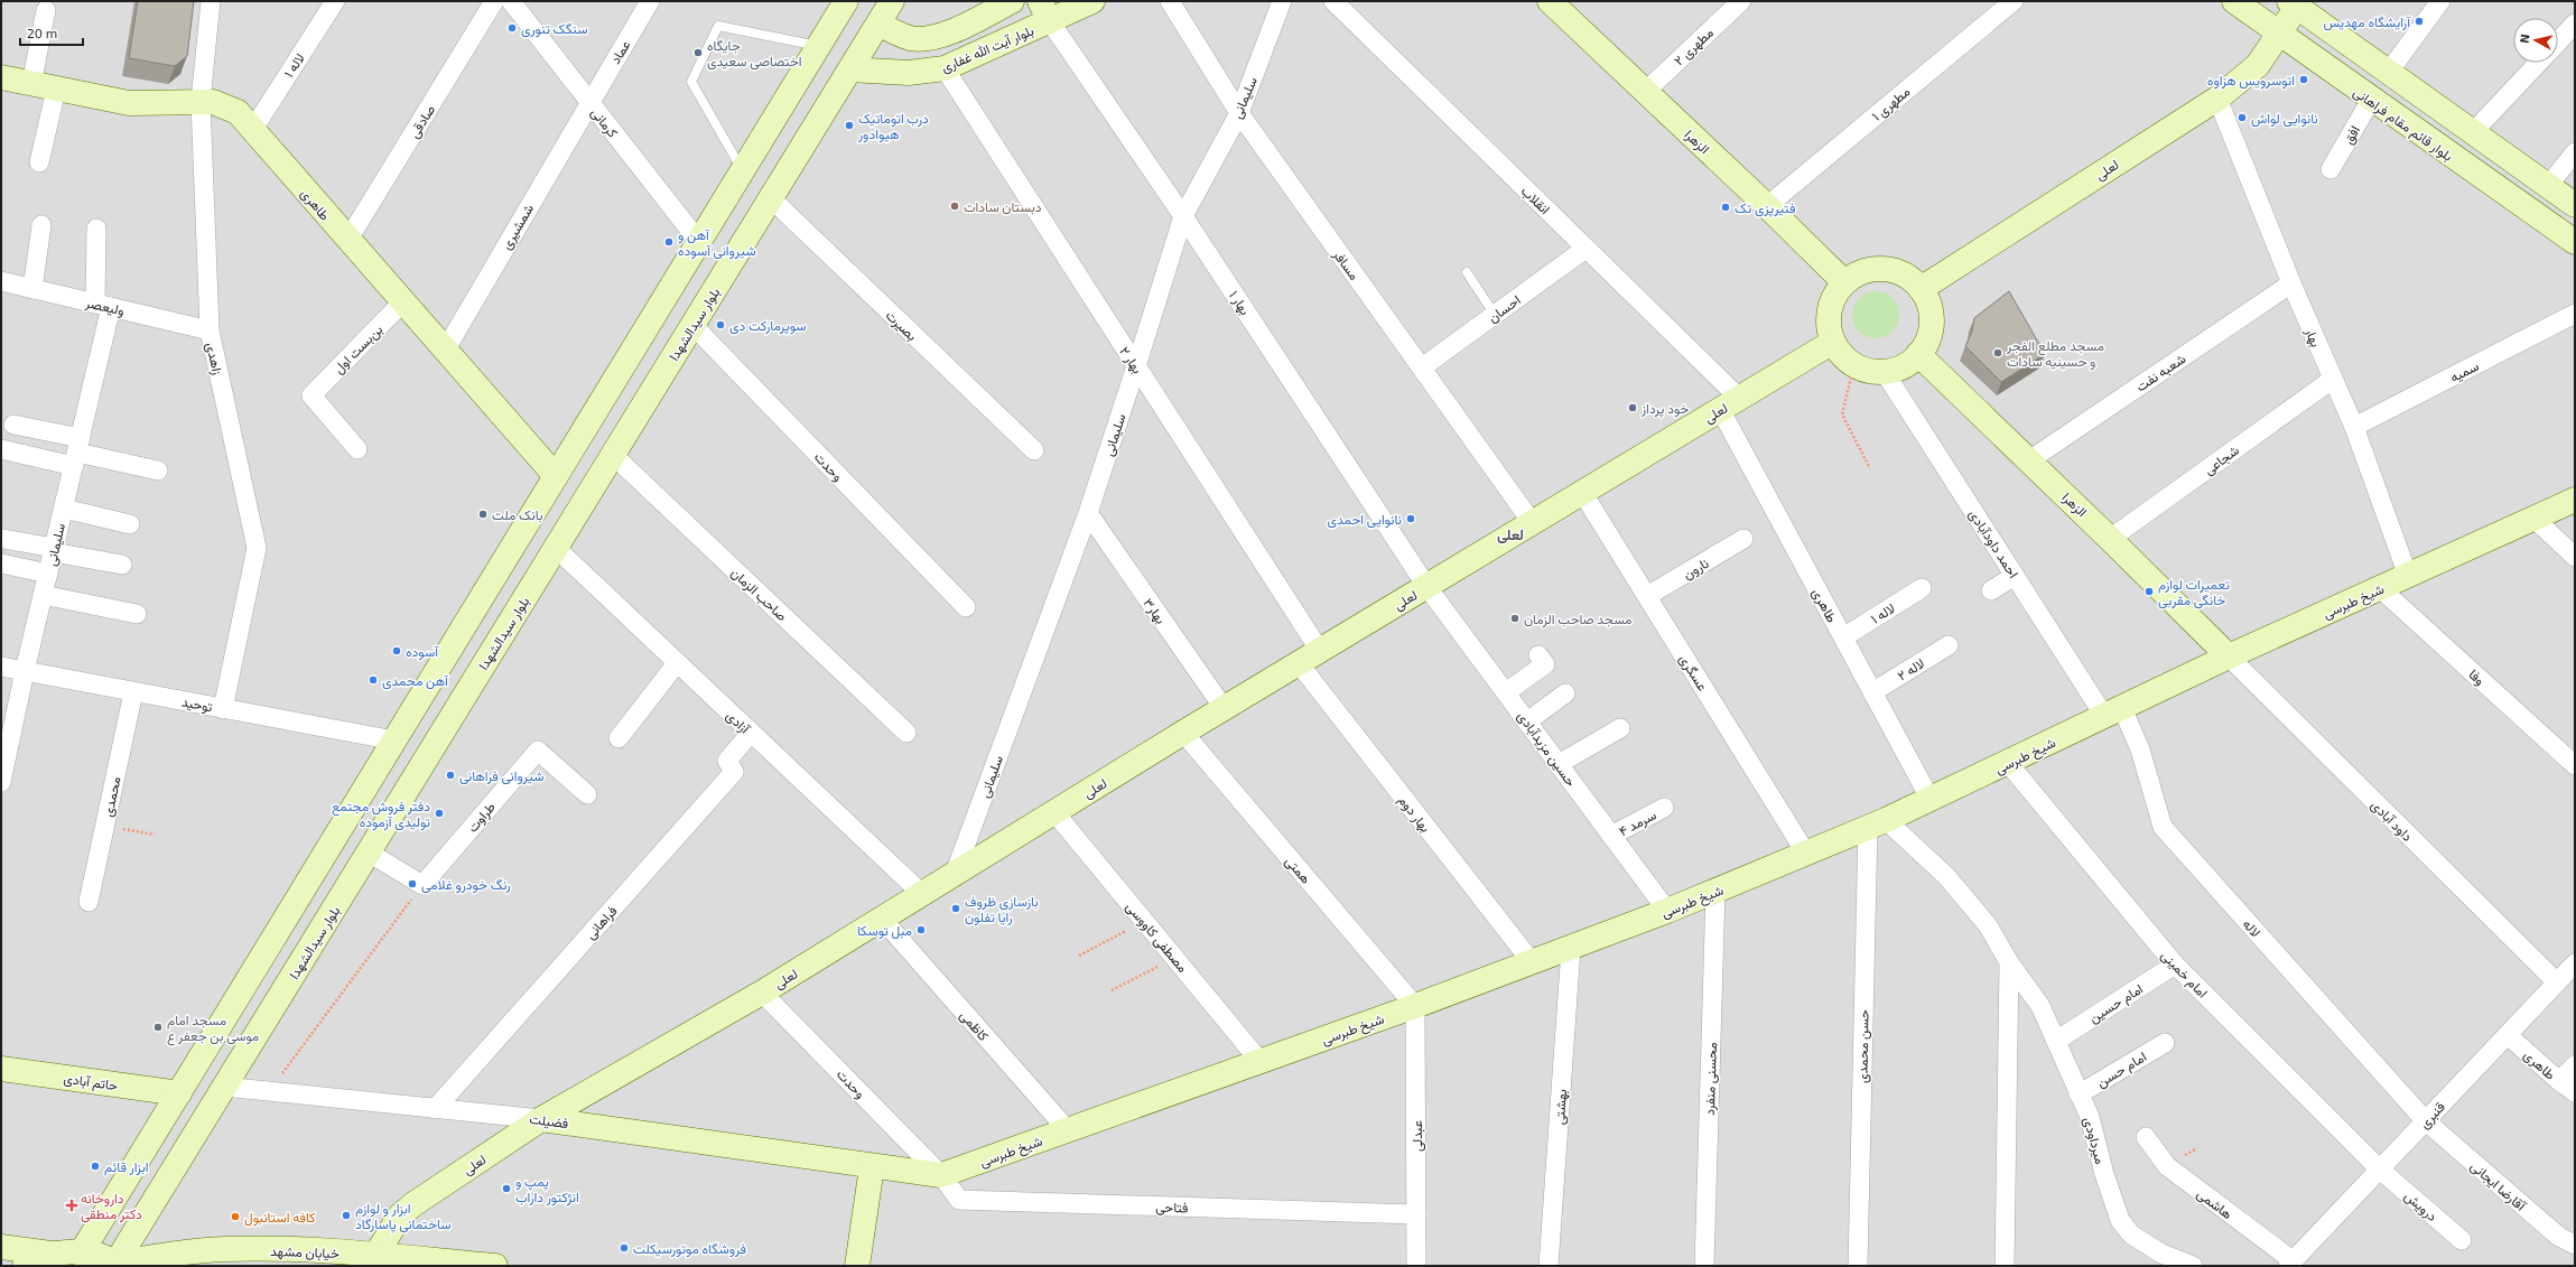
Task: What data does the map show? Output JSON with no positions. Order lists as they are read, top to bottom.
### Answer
{
  "streets": {
    "street": [
      "مطهری ۲",
      "بلوار آیت الله غفاری",
      "عماد",
      "لاله ۱",
      "سلیمانی",
      "مطهری ۱",
      "صادقی",
      "کرمانی",
      "بلوار قائم مقام فراهانی",
      "افق",
      "الزهرا",
      "لعلی",
      "انقلاب",
      "طاهری",
      "شمشیری",
      "مسافر",
      "بهار ۱",
      "ولیعصر",
      "احسان",
      "بلوار سیدالشهدا",
      "بصیرت",
      "بهار",
      "بن‌بست اول",
      "زاهدی",
      "بهار ۲",
      "سمیه",
      "شعبه نفت",
      "شجاعی",
      "وحدت",
      "احمد داودآبادی",
      "نارون",
      "صاحب الزمان",
      "شیخ طبرسی",
      "بهار۳",
      "لاله ۲",
      "عسگری",
      "وفا",
      "توحید",
      "آزادی",
      "حسین مزیدآبادی",
      "محمدی",
      "بهار دوم",
      "طراوت",
      "داود آبادی",
      "سرمد ۴",
      "همتی",
      "فراهانی",
      "لاله",
      "مصطفی کاووسی",
      "امام خمینی",
      "امام حسین",
      "کاظمی",
      "حسن محمدی",
      "امام حسن",
      "محسنی منفرد",
      "حاتم آبادی",
      "بهشتی",
      "قنبری",
      "فضیلت",
      "عبدلی",
      "میرداودی",
      "آقارضا ایجانی",
      "هاشمی",
      "درویش",
      "فتاحی",
      "خیابان مشهد"
    ]
  },
  "crossings": [
    ["مطهری ۲", "الزهرا"],
    ["بلوار آیت الله غفاری", "بهار ۱"],
    ["بلوار آیت الله غفاری", "بلوار سیدالشهدا"],
    ["بلوار آیت الله غفاری", "بهار ۲"],
    ["عماد", "کرمانی"],
    ["عماد", "شمشیری"],
    ["لاله ۱", "طاهری"],
    ["سلیمانی", "لعلی"],
    ["سلیمانی", "مسافر"],
    ["سلیمانی", "بهار ۱"],
    ["سلیمانی", "ولیعصر"],
    ["سلیمانی", "بهار ۲"],
    ["سلیمانی", "بهار۳"],
    ["سلیمانی", "توحید"],
    ["مطهری ۱", "الزهرا"],
    ["صادقی", "طاهری"],
    ["کرمانی", "شمشیری"],
    ["بلوار قائم مقام فراهانی", "افق"],
    ["بلوار قائم مقام فراهانی", "لعلی"],
    ["الزهرا", "لعلی"],
    ["الزهرا", "شعبه نفت"],
    ["الزهرا", "شجاعی"],
    ["الزهرا", "احمد داودآبادی"],
    ["الزهرا", "شیخ طبرسی"],
    ["الزهرا", "داود آبادی"],
    ["لعلی", "انقلاب"],
    ["لعلی", "طاهری"],
    ["لعلی", "مسافر"],
    ["لعلی", "بهار ۱"],
    ["لعلی", "بهار"],
    ["لعلی", "بهار ۲"],
    ["لعلی", "وحدت"],
    ["لعلی", "احمد داودآبادی"],
    ["لعلی", "بهار۳"],
    ["لعلی", "عسگری"],
    ["لعلی", "آزادی"],
    ["لعلی", "حسین مزیدآبادی"],
    ["لعلی", "بهار دوم"],
    ["لعلی", "همتی"],
    ["لعلی", "مصطفی کاووسی"],
    ["لعلی", "کاظمی"],
    ["لعلی", "فضیلت"],
    ["لعلی", "خیابان مشهد"],
    ["انقلاب", "طاهری"],
    ["انقلاب", "احسان"],
    ["طاهری", "شمشیری"],
    ["طاهری", "بن‌بست اول"],
    ["طاهری", "زاهدی"],
    ["طاهری", "شیخ طبرسی"],
    ["طاهری", "لاله ۲"],
    ["طاهری", "قنبری"],
    ["مسافر", "احسان"],
    ["بهار ۱", "حسین مزیدآبادی"],
    ["ولیعصر", "زاهدی"],
    ["بلوار سیدالشهدا", "بصیرت"],
    ["بلوار سیدالشهدا", "وحدت"],
    ["بلوار سیدالشهدا", "صاحب الزمان"],
    ["بلوار سیدالشهدا", "آزادی"],
    ["بلوار سیدالشهدا", "فضیلت"],
    ["بلوار سیدالشهدا", "خیابان مشهد"],
    ["بهار", "سمیه"],
    ["بهار", "شعبه نفت"],
    ["بهار", "شجاعی"],
    ["بهار", "شیخ طبرسی"],
    ["زاهدی", "توحید"],
    ["وحدت", "شیخ طبرسی"],
    ["وحدت", "فتاحی"],
    ["احمد داودآبادی", "شیخ طبرسی"],
    ["احمد داودآبادی", "لاله"],
    ["نارون", "عسگری"],
    ["شیخ طبرسی", "عسگری"],
    ["شیخ طبرسی", "وفا"],
    ["شیخ طبرسی", "حسین مزیدآبادی"],
    ["شیخ طبرسی", "بهار دوم"],
    ["شیخ طبرسی", "داود آبادی"],
    ["شیخ طبرسی", "همتی"],
    ["شیخ طبرسی", "لاله"],
    ["شیخ طبرسی", "مصطفی کاووسی"],
    ["شیخ طبرسی", "امام خمینی"],
    ["شیخ طبرسی", "کاظمی"],
    ["شیخ طبرسی", "حسن محمدی"],
    ["شیخ طبرسی", "محسنی منفرد"],
    ["شیخ طبرسی", "بهشتی"],
    ["شیخ طبرسی", "فضیلت"],
    ["شیخ طبرسی", "عبدلی"],
    ["شیخ طبرسی", "میرداودی"],
    ["شیخ طبرسی", "فتاحی"],
    ["توحید", "محمدی"],
    ["آزادی", "فراهانی"],
    ["حسین مزیدآبادی", "سرمد ۴"],
    ["داود آبادی", "قنبری"],
    ["همتی", "عبدلی"],
    ["فراهانی", "فضیلت"],
    ["لاله", "قنبری"],
    ["لاله", "آقارضا ایجانی"],
    ["امام خمینی", "امام حسین"],
    ["امام خمینی", "قنبری"],
    ["امام خمینی", "درویش"],
    ["امام حسین", "میرداودی"],
    ["حسن محمدی", "میرداودی"],
    ["امام حسن", "میرداودی"],
    ["قنبری", "آقارضا ایجانی"],
    ["قنبری", "هاشمی"],
    ["قنبری", "درویش"],
    ["عبدلی", "فتاحی"]
  ],
  "districts": ["لعلی"],
  "places": {
    "other": [
      "آرایشگاه مهدیس",
      "سنگک تنوری",
      "جایگاه اختصاصی سعیدی",
      "اتوسرویس هزاوه",
      "نانوایی لواش",
      "درب اتوماتیک هیوادور",
      "دبستان سادات",
      "فتیرپزی تک",
      "آهن و شیروانی آسوده",
      "سوپرمارکت دی",
      "مسجد مطلع الفجر و حسینیه سادات",
      "خود پرداز",
      "بانک ملت",
      "نانوایی احمدی",
      "تعمیرات لوازم خانگی مقربی",
      "مسجد صاحب الزمان",
      "آسوده",
      "آهن محمدی",
      "شیروانی فراهانی",
      "دفتر فروش مجتمع تولیدی آزموده",
      "رنگ خودرو غلامی",
      "بازسازی ظروف رایا تفلون",
      "مبل توسکا",
      "مسجد امام موسی بن جعفر ع",
      "ابزار قائم",
      "پمپ و انژکتور داراب",
      "ابزار و لوازم ساختمانی پاسارگاد",
      "کافه استانبول",
      "فروشگاه موتورسیکلت"
    ],
    "health": ["داروخانه دکتر منطقی"]
  },
  "scale_bar": "20 m",
  "north": "left"
}
